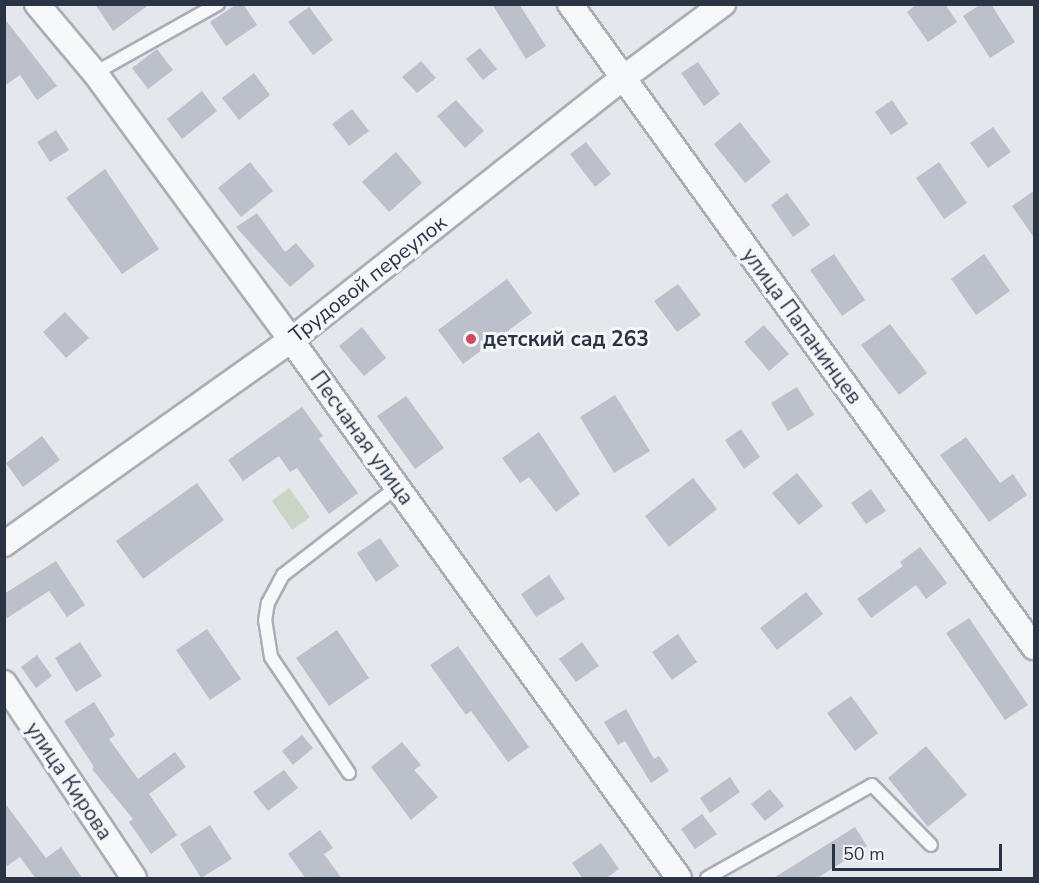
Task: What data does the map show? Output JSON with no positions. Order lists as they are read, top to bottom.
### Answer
{
  "streets": {
    "street": [
      "Трудовой переулок",
      "улица Папанинцев",
      "Песчаная улица",
      "улица Кирова"
    ]
  },
  "crossings": [
    ["Трудовой переулок", "улица Папанинцев"],
    ["Трудовой переулок", "Песчаная улица"]
  ],
  "places": ["детский сад 263"],
  "scale_bar": "50 m"
}
